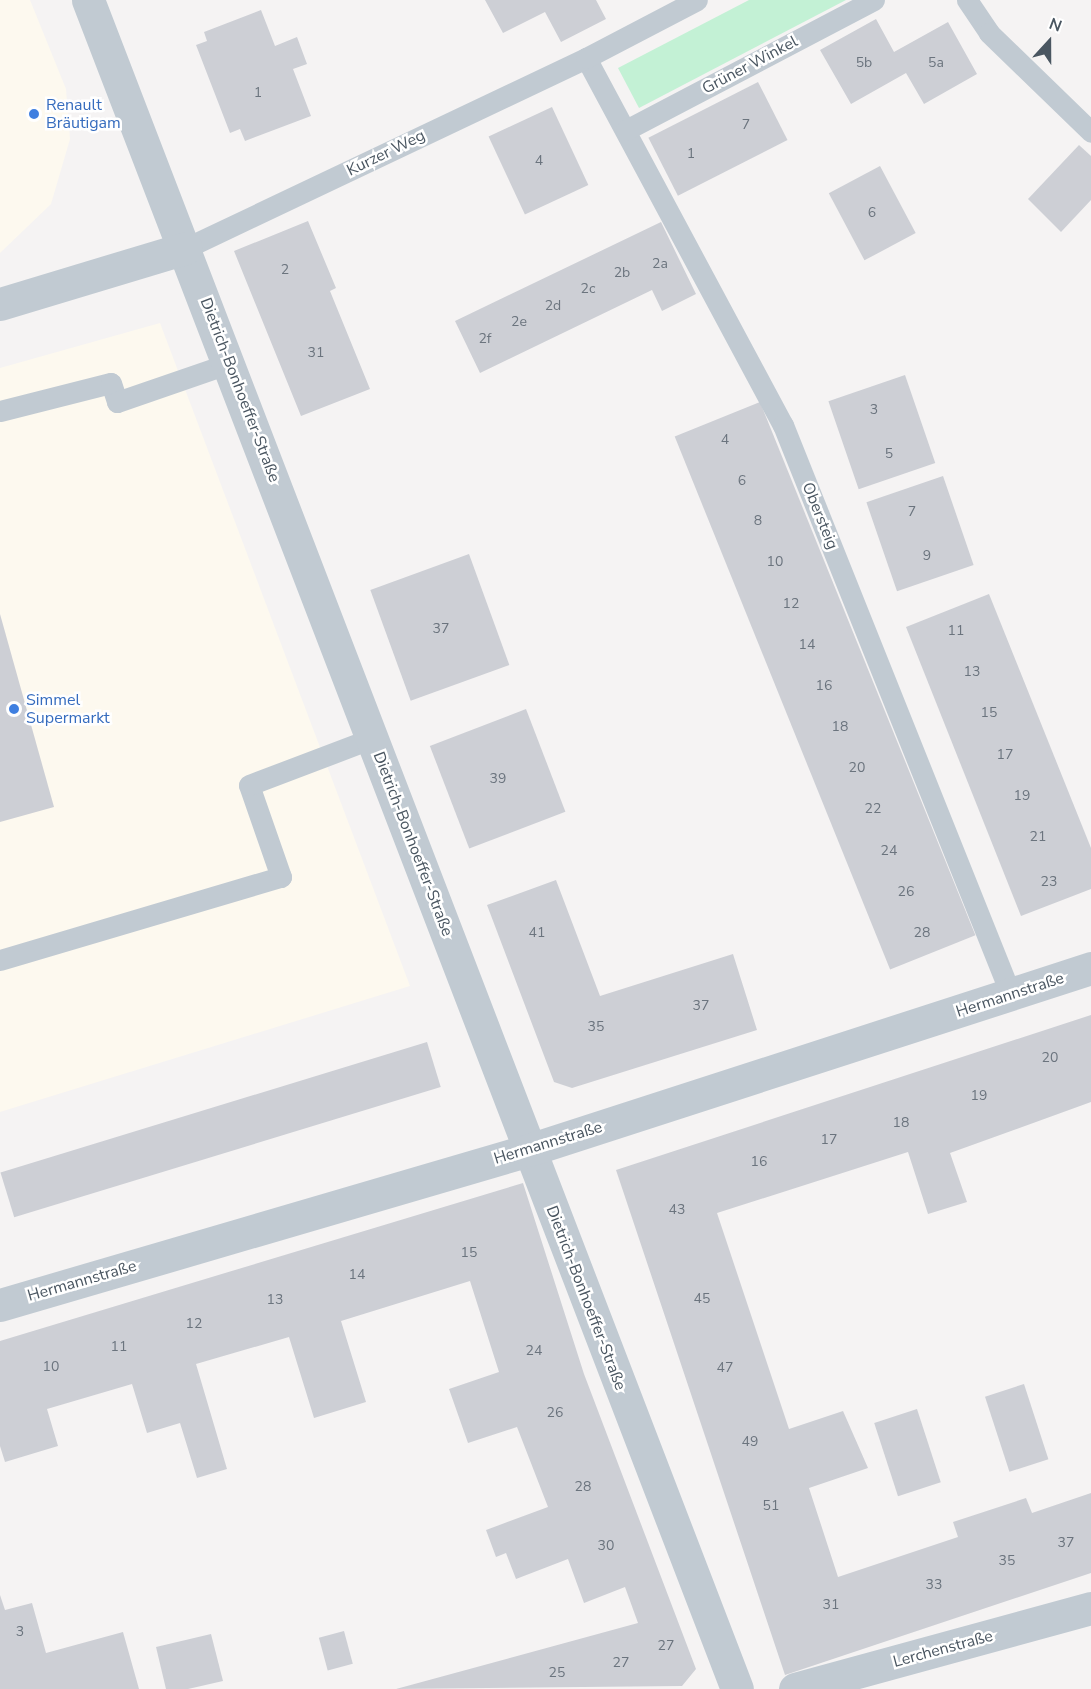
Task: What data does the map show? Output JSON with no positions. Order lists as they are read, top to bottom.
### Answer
{
  "streets": {
    "street": ["Dietrich-Bonhoeffer-Straße", "Hermannstraße", "Lerchenstraße"],
    "lane": ["Grüner Winkel", "Kurzer Weg", "Obersteig"]
  },
  "crossings": [
    ["Grüner Winkel", "Obersteig"],
    ["Kurzer Weg", "Dietrich-Bonhoeffer-Straße"],
    ["Kurzer Weg", "Obersteig"],
    ["Dietrich-Bonhoeffer-Straße", "Hermannstraße"],
    ["Obersteig", "Hermannstraße"]
  ],
  "places": ["Renault Bräutigam", "Simmel Supermarkt"],
  "house_numbers": [
    "5b",
    "5a",
    "1",
    "7",
    "1",
    "4",
    "6",
    "2a",
    "2",
    "2b",
    "2c",
    "2d",
    "2e",
    "2f",
    "31",
    "3",
    "4",
    "5",
    "6",
    "7",
    "8",
    "9",
    "10",
    "12",
    "37",
    "11",
    "14",
    "13",
    "16",
    "15",
    "18",
    "17",
    "20",
    "39",
    "19",
    "22",
    "21",
    "24",
    "23",
    "26",
    "41",
    "28",
    "37",
    "35",
    "20",
    "19",
    "18",
    "17",
    "16",
    "43",
    "15",
    "14",
    "45",
    "13",
    "12",
    "11",
    "24",
    "10",
    "47",
    "26",
    "49",
    "28",
    "51",
    "37",
    "30",
    "35",
    "33",
    "31",
    "3",
    "27",
    "27",
    "25"
  ],
  "north": "top"
}
